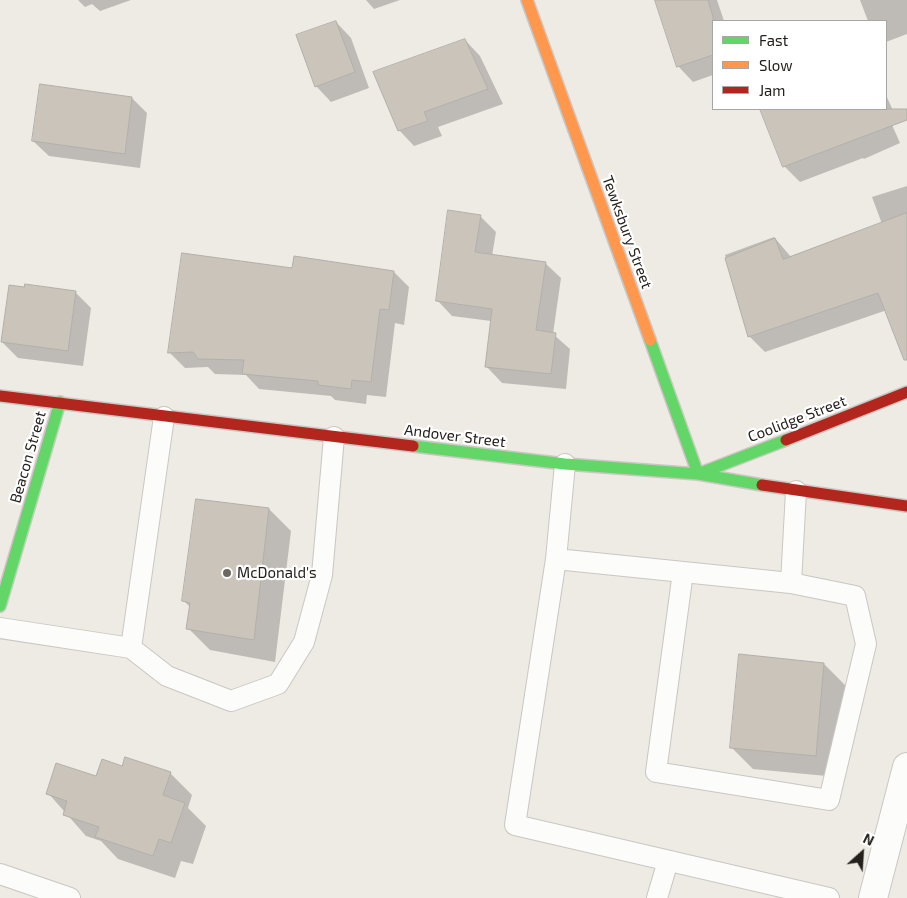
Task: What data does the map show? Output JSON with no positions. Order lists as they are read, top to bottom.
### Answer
{
  "streets": {
    "main road": [
      "Tewksbury Street",
      "Coolidge Street",
      "Andover Street",
      "Beacon Street"
    ]
  },
  "crossings": [
    ["Tewksbury Street", "Coolidge Street"],
    ["Tewksbury Street", "Andover Street"],
    ["Coolidge Street", "Andover Street"],
    ["Andover Street", "Beacon Street"]
  ],
  "places": ["McDonald's"],
  "legend": ["Fast", "Slow", "Jam"],
  "north": "top right"
}
